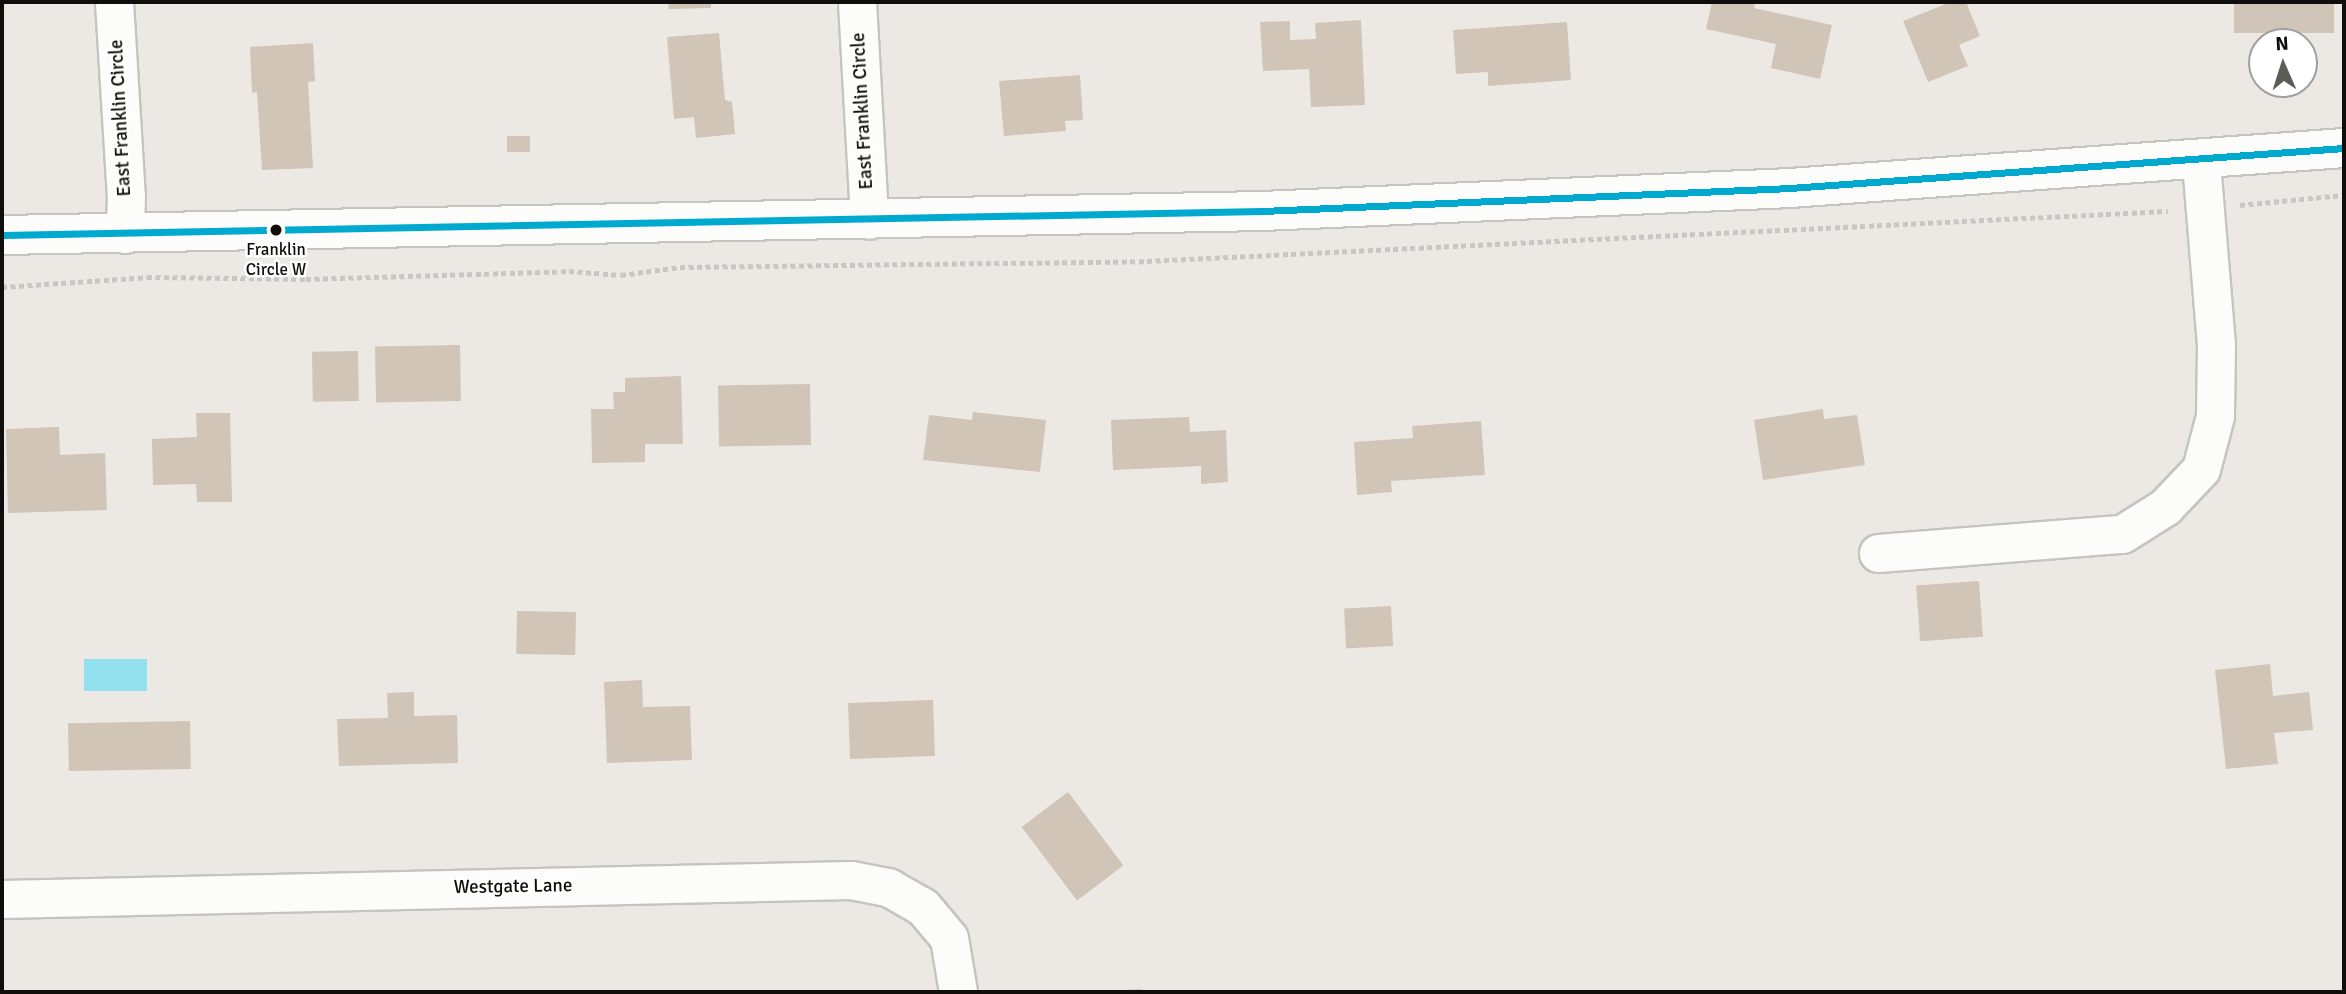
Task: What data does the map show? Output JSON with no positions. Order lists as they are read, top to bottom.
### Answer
{
  "streets": {
    "street": ["East Franklin Circle", "Westgate Lane"]
  },
  "places": ["Franklin Circle W"],
  "north": "top"
}
